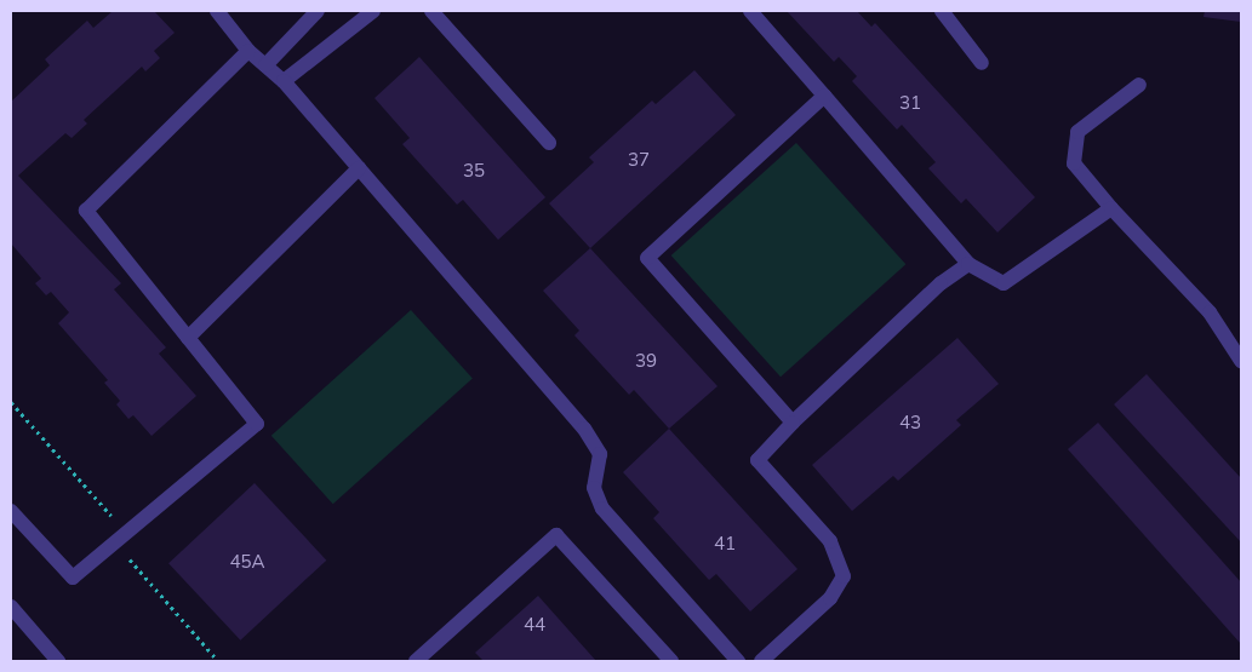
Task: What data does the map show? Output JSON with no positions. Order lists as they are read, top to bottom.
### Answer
{
  "house_numbers": [
    "31",
    "37",
    "35",
    "39",
    "43",
    "41",
    "45А",
    "44"
  ]
}
